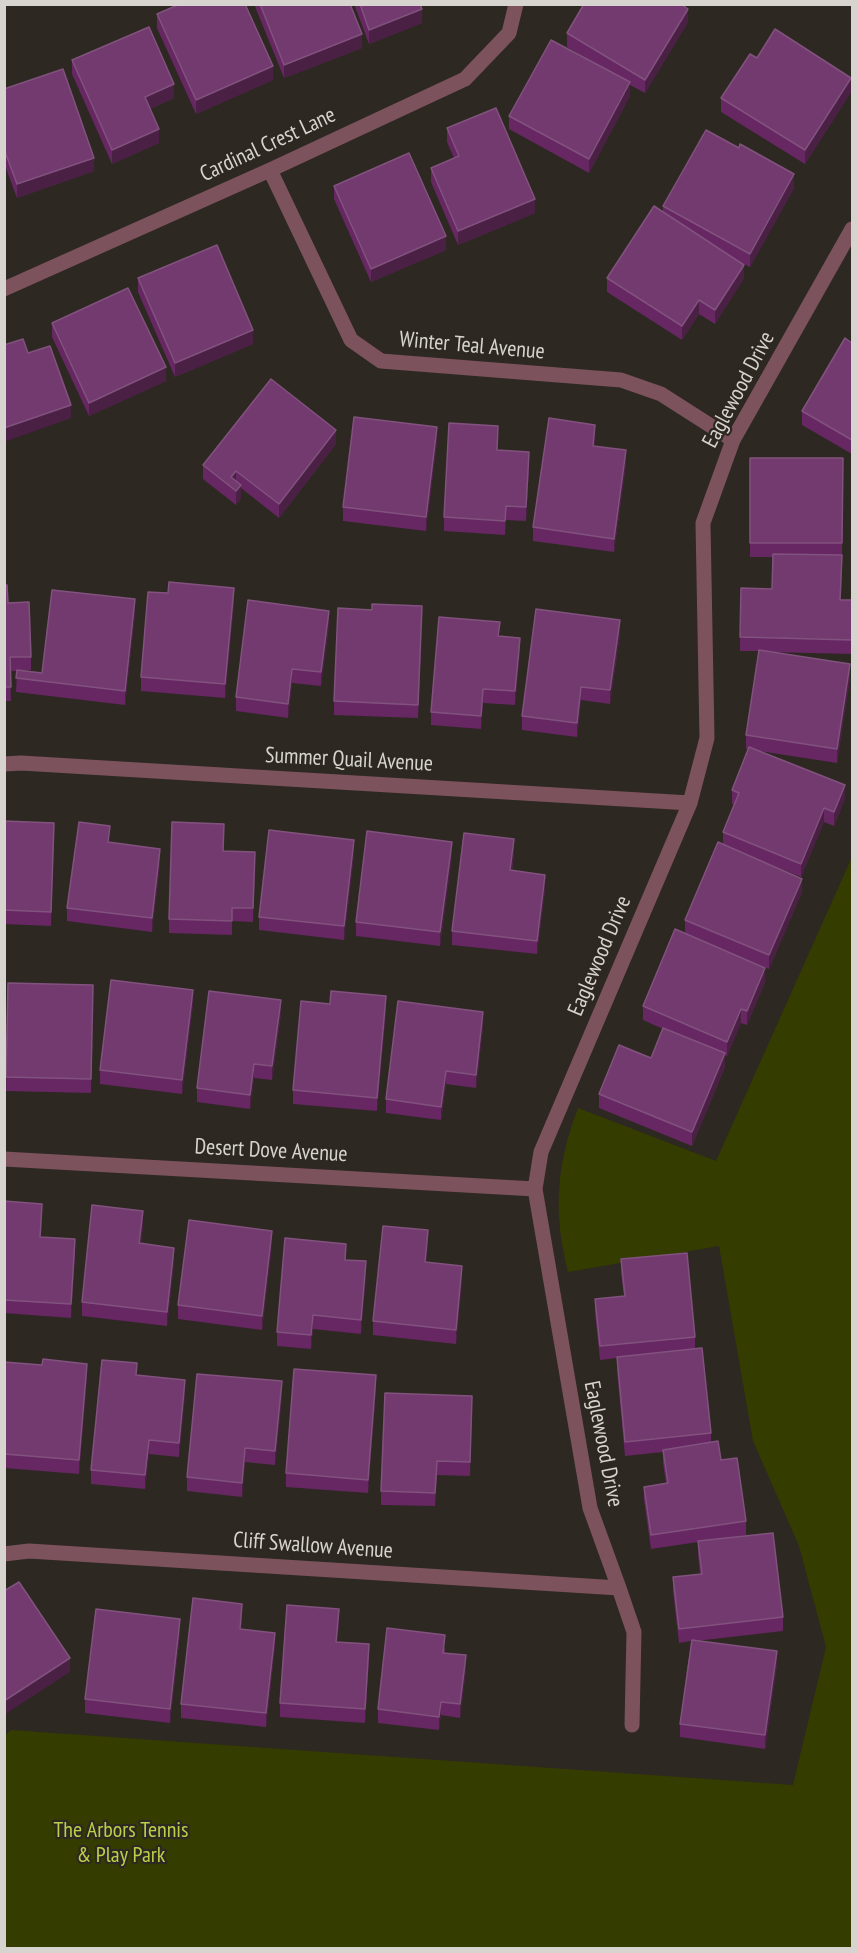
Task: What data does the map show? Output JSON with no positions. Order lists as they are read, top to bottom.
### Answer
{
  "streets": {
    "street": [
      "Cardinal Crest Lane",
      "Winter Teal Avenue",
      "Eaglewood Drive",
      "Summer Quail Avenue",
      "Desert Dove Avenue",
      "Cliff Swallow Avenue"
    ]
  },
  "crossings": [
    ["Cardinal Crest Lane", "Winter Teal Avenue"],
    ["Winter Teal Avenue", "Eaglewood Drive"],
    ["Eaglewood Drive", "Summer Quail Avenue"],
    ["Eaglewood Drive", "Desert Dove Avenue"],
    ["Eaglewood Drive", "Cliff Swallow Avenue"]
  ],
  "parks": ["The Arbors Tennis & Play Park"]
}
